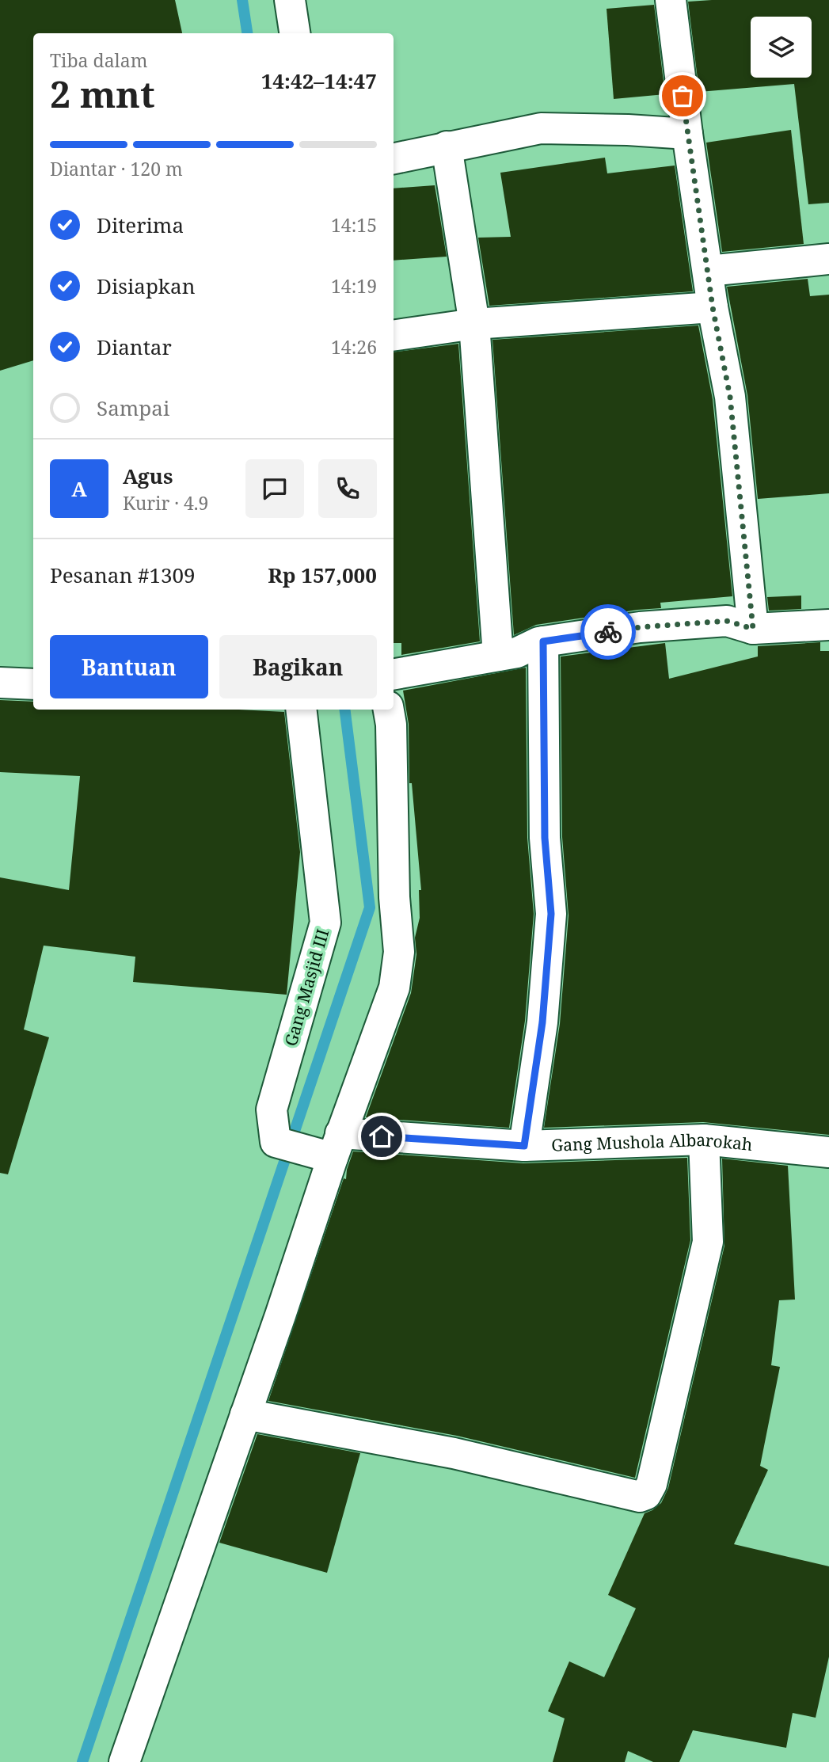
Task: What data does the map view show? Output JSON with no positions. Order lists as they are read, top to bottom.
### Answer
{
  "streets": {
    "street": ["Gang Masjid III", "Gang Mushola Albarokah"]
  },
  "crossings": [
    ["Gang Masjid III", "Gang Mushola Albarokah"]
  ],
  "page": {
    "heading": ["2 mnt", "Tiba dalam", "14:42–14:47"],
    "panel": [
      "Agus",
      "Kurir · 4.9",
      "Pesanan #1309",
      "Rp 157,000"
    ],
    "bar": "Diantar · 120 m",
    "list": [
      ["Diterima", "14:15"],
      ["Disiapkan", "14:19"],
      ["Diantar", "14:26"],
      "Sampai"
    ],
    "round": "A",
    "buttons": ["Bantuan", "Bagikan"]
  }
}
